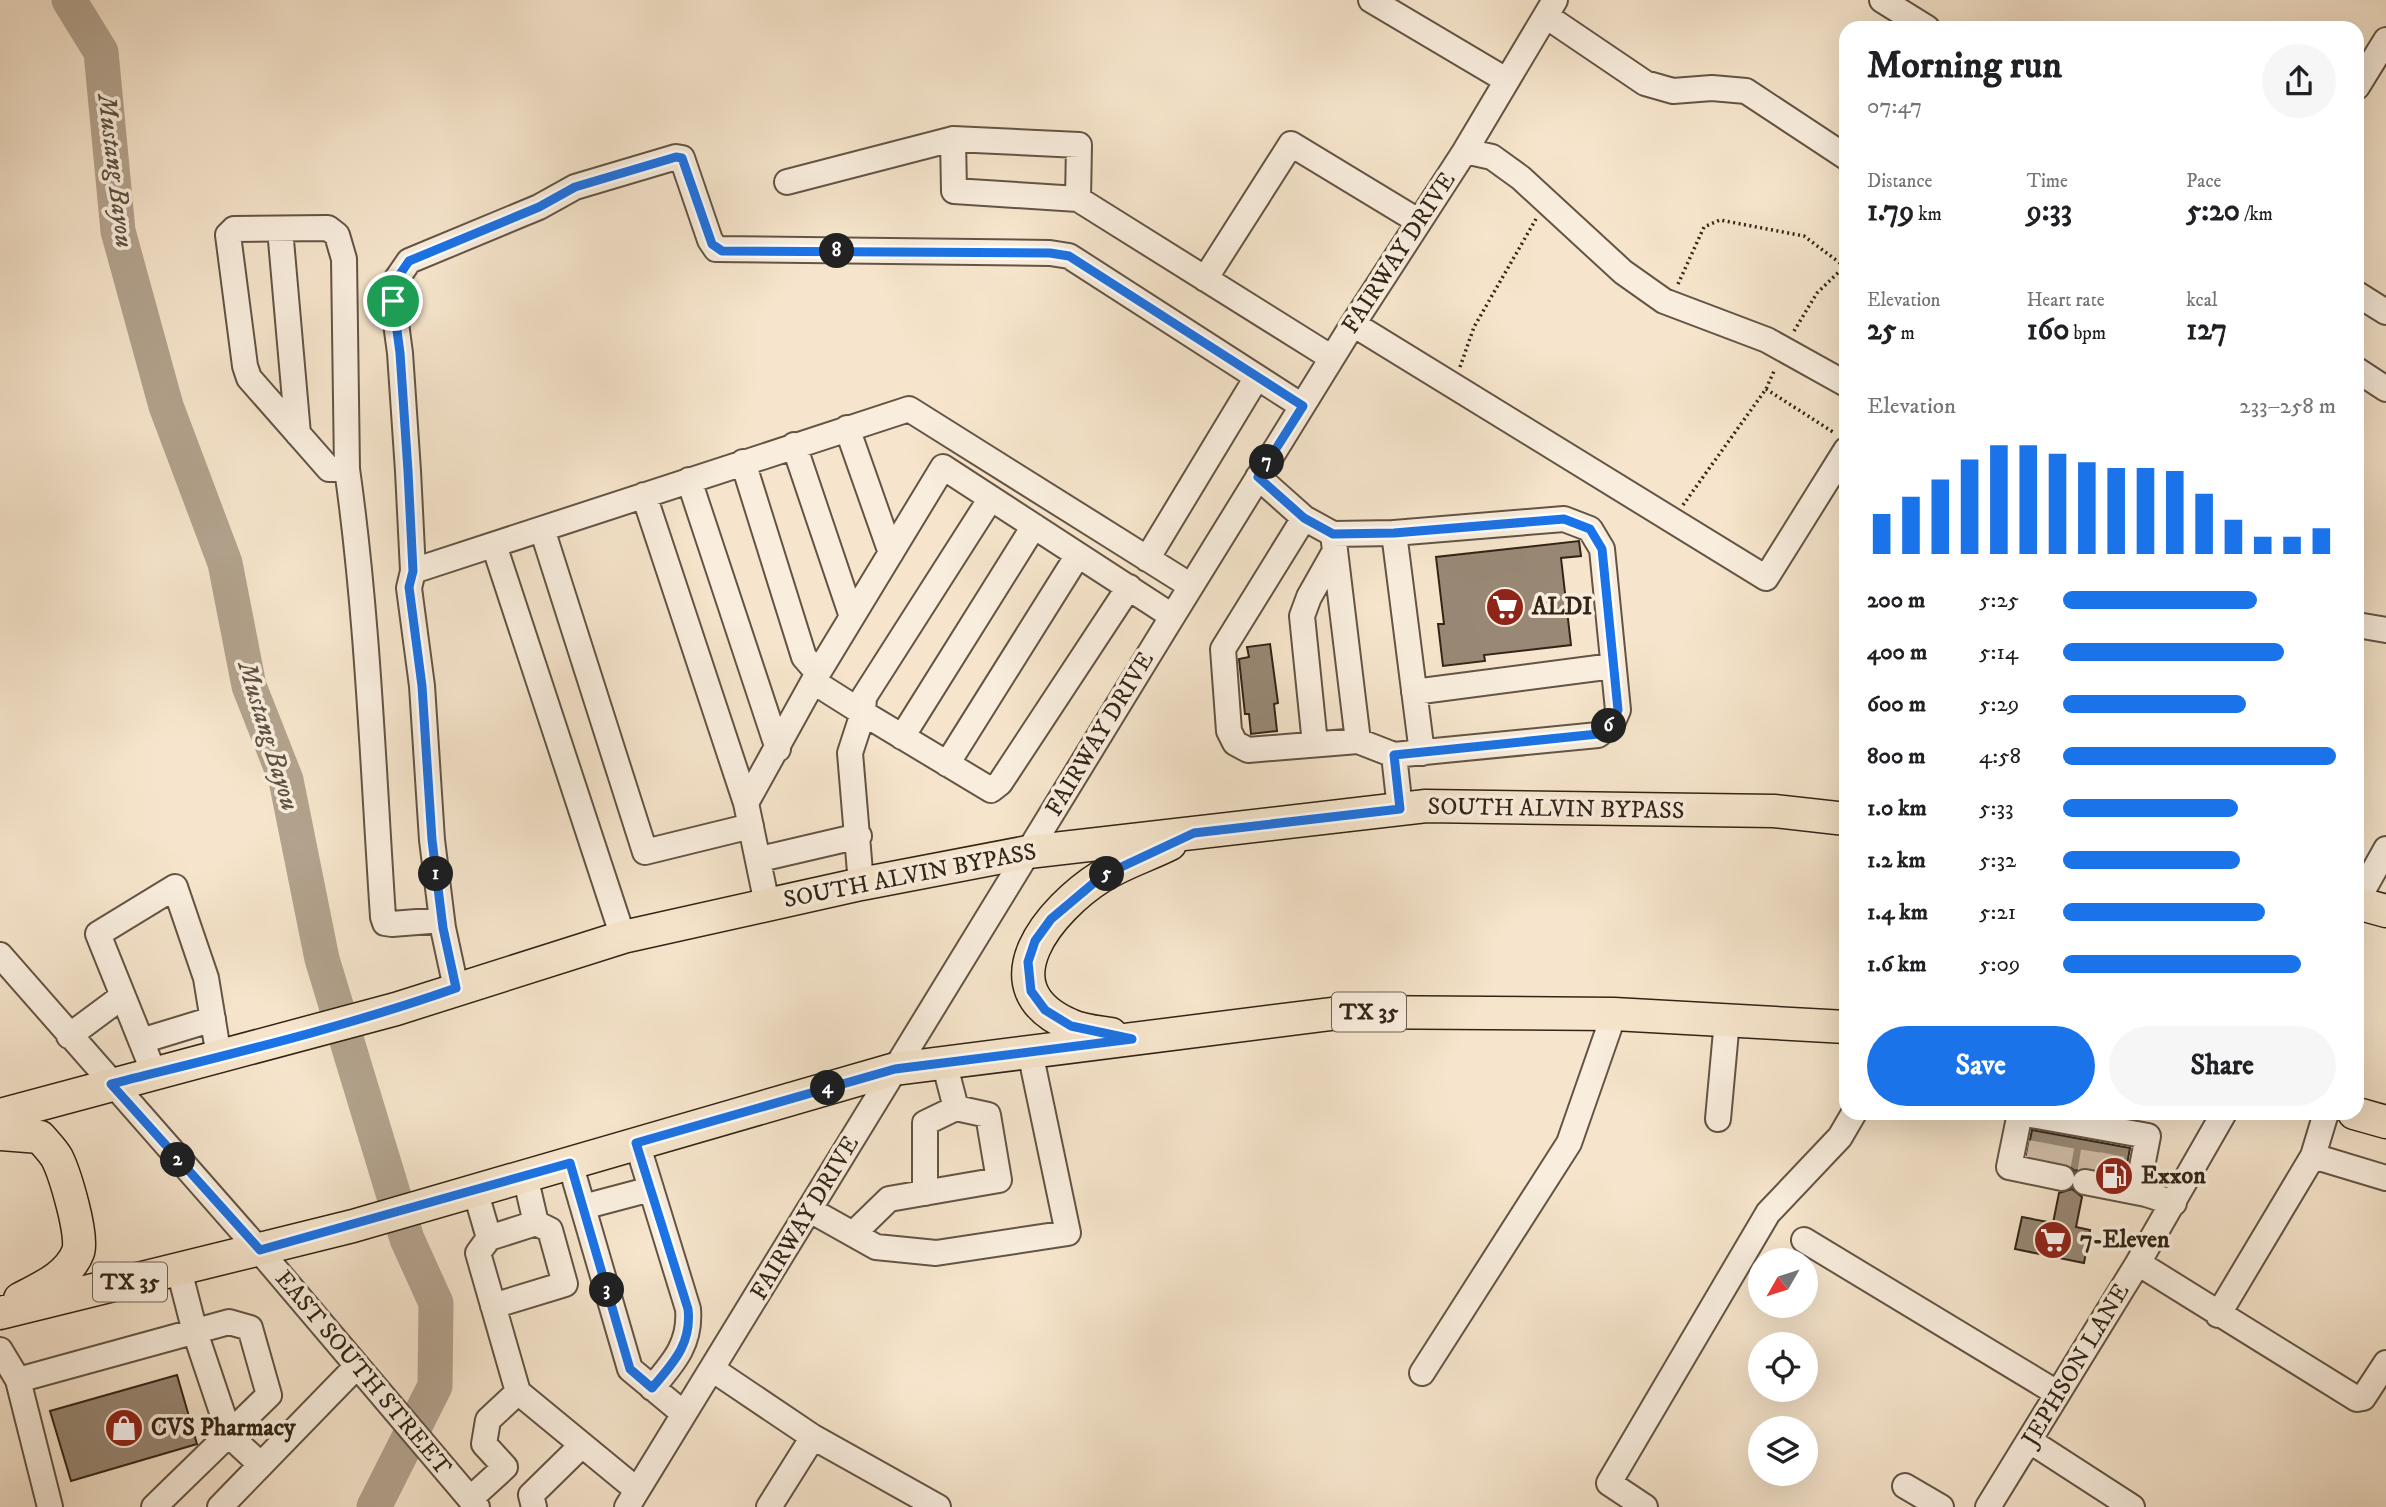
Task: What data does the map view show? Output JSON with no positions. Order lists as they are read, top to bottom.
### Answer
{
  "streets": {
    "main road": ["SOUTH ALVIN BYPASS", "TX 35"],
    "street": ["FAIRWAY DRIVE", "JEPHSON LANE", "EAST SOUTH STREET"]
  },
  "crossings": [
    ["FAIRWAY DRIVE", "SOUTH ALVIN BYPASS"],
    ["FAIRWAY DRIVE", "TX 35"],
    ["SOUTH ALVIN BYPASS", "EAST SOUTH STREET"],
    ["TX 35", "EAST SOUTH STREET"]
  ],
  "water": ["Mustang Bayou"],
  "places": {
    "supermarket": ["ALDI", "7-Eleven"],
    "fuel station": ["Exxon"],
    "shop": ["CVS Pharmacy"]
  },
  "north": "bottom left",
  "page": {
    "heading": ["Morning run", "07:47"],
    "stats": [
      ["Distance", "1.79 km"],
      ["Time", "9:33"],
      ["Pace", "5:20 /km"],
      ["Elevation", "25 m"],
      ["Heart rate", "160 bpm"],
      ["kcal", "127"]
    ],
    "pins": [
      "8",
      "7",
      "6",
      "1",
      "5",
      "4",
      "2",
      "3"
    ],
    "chart": ["Elevation", "233–258 m"],
    "list": [
      {
        "name": "200 m",
        "note": "5:25"
      },
      {
        "name": "400 m",
        "note": "5:14"
      },
      {
        "name": "600 m",
        "note": "5:29"
      },
      {
        "name": "800 m",
        "note": "4:58"
      },
      {
        "name": "1.0 km",
        "note": "5:33"
      },
      {
        "name": "1.2 km",
        "note": "5:32"
      },
      {
        "name": "1.4 km",
        "note": "5:21"
      },
      {
        "name": "1.6 km",
        "note": "5:09"
      }
    ],
    "buttons": ["Save", "Share"]
  }
}
